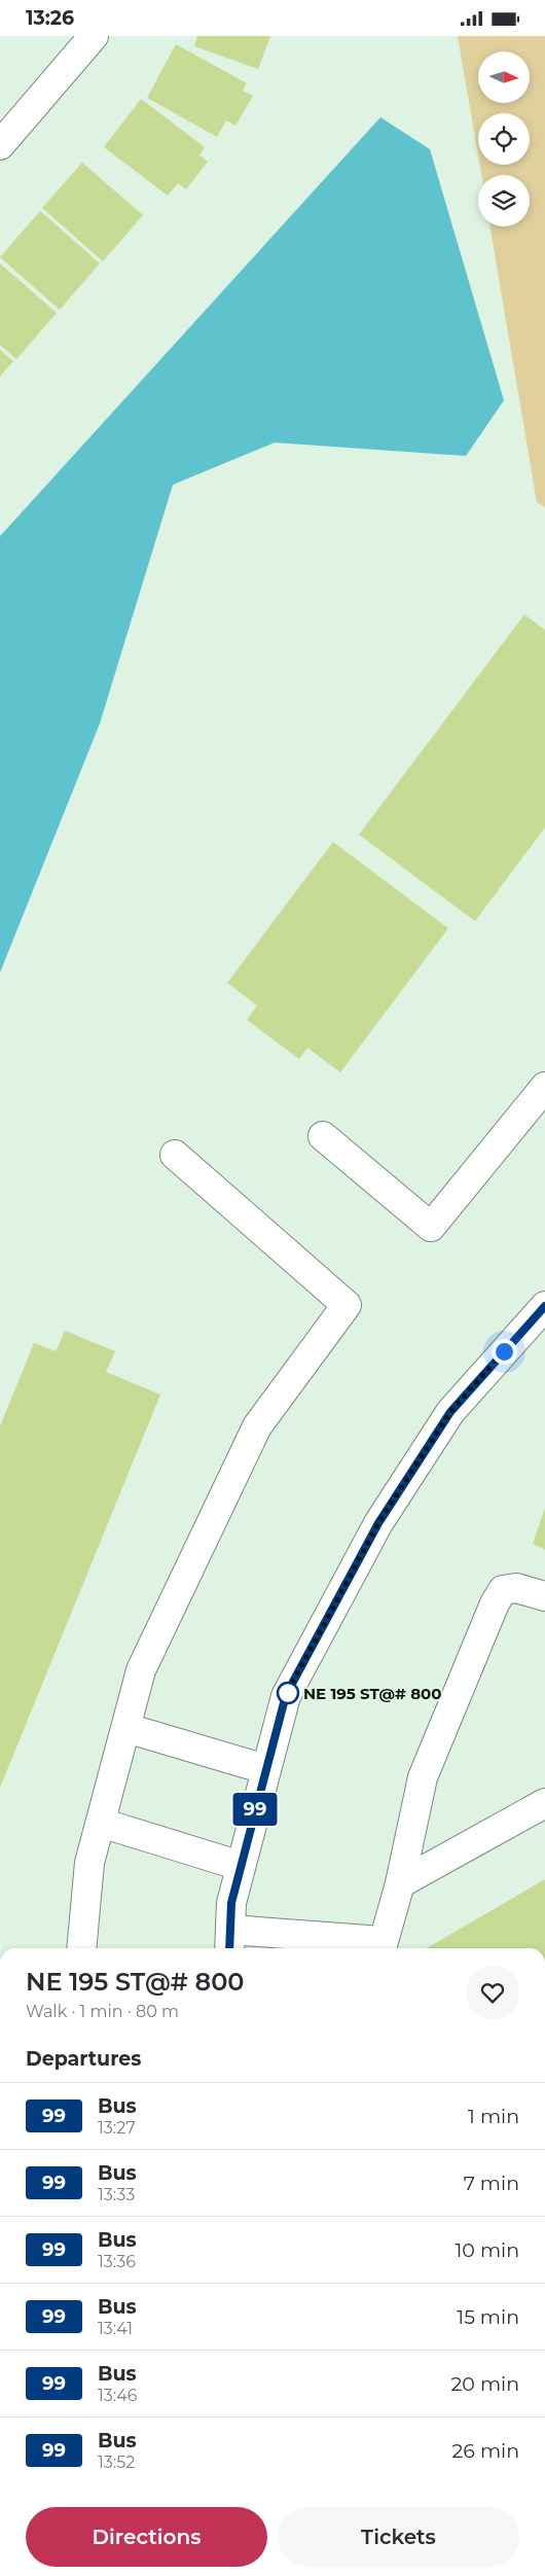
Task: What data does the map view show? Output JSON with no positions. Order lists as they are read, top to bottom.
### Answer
{
  "places": ["NE 195 ST@# 800"],
  "lines": ["bus line 99"],
  "north": "right",
  "page": {
    "status": "13:26",
    "on_map": "99",
    "heading": [
      ["NE 195 ST@# 800", "Walk · 1 min · 80 m"],
      "Departures"
    ],
    "list": [
      {
        "mark": "99",
        "name": "Bus",
        "note": "13:27",
        "value": "1 min"
      },
      {
        "mark": "99",
        "name": "Bus",
        "note": "13:33",
        "value": "7 min"
      },
      {
        "mark": "99",
        "name": "Bus",
        "note": "13:36",
        "value": "10 min"
      },
      {
        "mark": "99",
        "name": "Bus",
        "note": "13:41",
        "value": "15 min"
      },
      {
        "mark": "99",
        "name": "Bus",
        "note": "13:46",
        "value": "20 min"
      },
      {
        "mark": "99",
        "name": "Bus",
        "note": "13:52",
        "value": "26 min"
      }
    ],
    "buttons": ["Directions", "Tickets"]
  }
}
